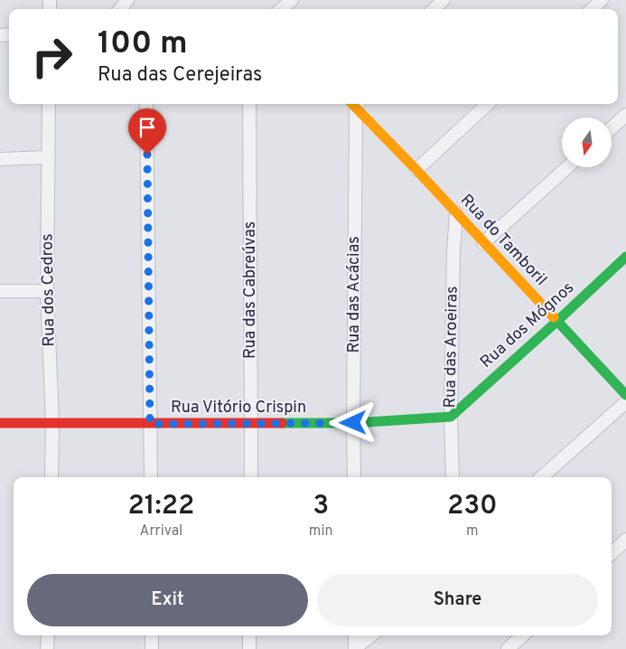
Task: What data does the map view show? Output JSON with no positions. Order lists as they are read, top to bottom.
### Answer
{
  "streets": {
    "street": [
      "Rua do Tamboril",
      "Rua dos Cedros",
      "Rua das Cabreúvas",
      "Rua das Acácias",
      "Rua dos Mógnos",
      "Rua das Aroeiras",
      "Rua Vitório Crispin"
    ]
  },
  "crossings": [
    ["Rua do Tamboril", "Rua dos Mógnos"],
    ["Rua do Tamboril", "Rua das Aroeiras"],
    ["Rua dos Cedros", "Rua Vitório Crispin"],
    ["Rua das Cabreúvas", "Rua Vitório Crispin"],
    ["Rua das Acácias", "Rua Vitório Crispin"],
    ["Rua dos Mógnos", "Rua das Aroeiras"],
    ["Rua dos Mógnos", "Rua Vitório Crispin"],
    ["Rua das Aroeiras", "Rua Vitório Crispin"]
  ],
  "north": "bottom",
  "page": {
    "turn": ["100 m", "Rua das Cerejeiras"],
    "eta": [
      "21:22",
      "Arrival",
      "3",
      "min",
      "230",
      "m"
    ],
    "buttons": ["Exit", "Share"]
  }
}
